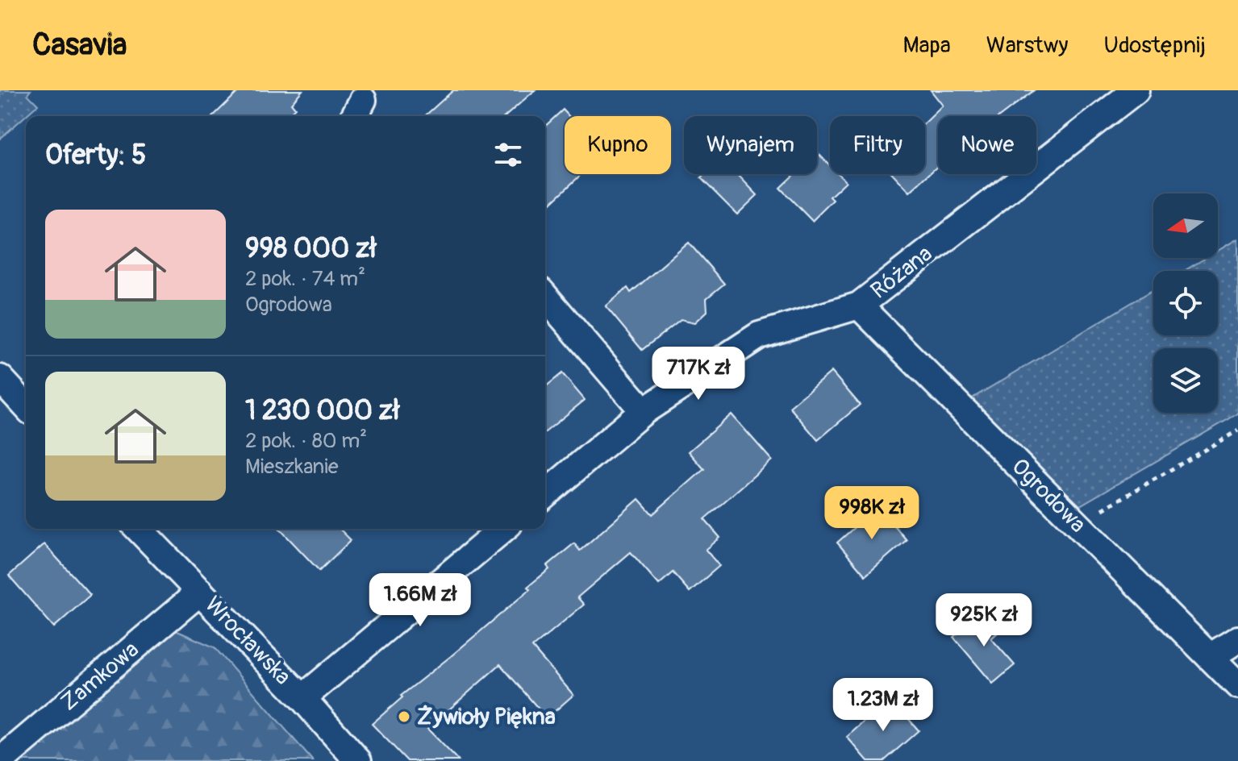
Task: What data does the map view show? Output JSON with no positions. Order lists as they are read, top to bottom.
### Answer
{
  "streets": {
    "street": [
      "Różana",
      "Ogrodowa",
      "Wrocławska",
      "Zamkowa"
    ]
  },
  "crossings": [
    ["Różana", "Ogrodowa"],
    ["Wrocławska", "Zamkowa"]
  ],
  "places": ["Żywioły Piękna"],
  "north": "left",
  "page": {
    "header": "Casavia",
    "nav": ["Mapa", "Warstwy", "Udostępnij"],
    "chip": [
      "Kupno",
      "Wynajem",
      "Filtry",
      "Nowe"
    ],
    "heading": "Oferty: 5",
    "list": [
      {
        "name": "998 000 zł",
        "note": "2 pok. · 74 m² · Ogrodowa"
      },
      {
        "name": "1 230 000 zł",
        "note": "2 pok. · 80 m² · Mieszkanie"
      }
    ],
    "price": [
      "717K zł",
      "998K zł",
      "1.66M zł",
      "925K zł",
      "1.23M zł"
    ]
  }
}
